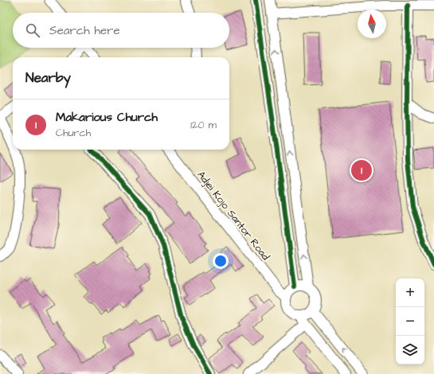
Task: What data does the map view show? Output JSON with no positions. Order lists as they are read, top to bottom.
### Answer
{
  "streets": {
    "street": ["Adjei Kojo Santor Road"]
  },
  "north": "top",
  "page": {
    "search": "Search here",
    "heading": "Nearby",
    "list": [
      {
        "mark": "1",
        "name": "Makarious Church",
        "note": "Church",
        "value": "120 m"
      }
    ],
    "pins": "1",
    "map_buttons": ["+", "−"]
  }
}
